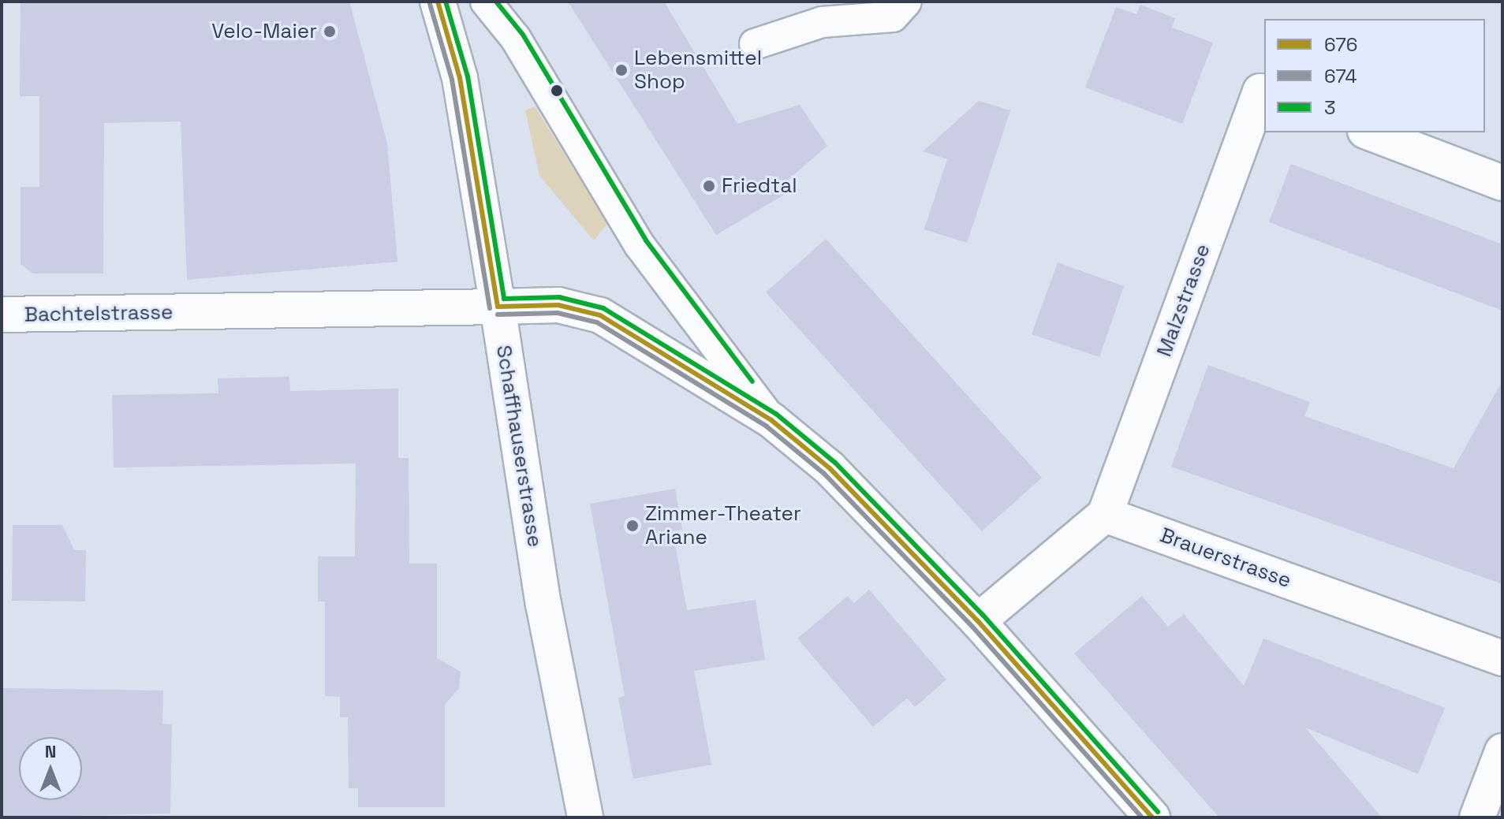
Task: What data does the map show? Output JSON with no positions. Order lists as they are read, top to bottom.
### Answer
{
  "streets": {
    "street": [
      "Malzstrasse",
      "Bachtelstrasse",
      "Schaffhauserstrasse",
      "Brauerstrasse"
    ]
  },
  "crossings": [
    ["Malzstrasse", "Brauerstrasse"],
    ["Bachtelstrasse", "Schaffhauserstrasse"]
  ],
  "places": [
    "Velo-Maier",
    "Lebensmittel Shop",
    "Friedtal",
    "Zimmer-Theater Ariane"
  ],
  "lines": ["transit line 676", "transit line 3", "transit line 674"],
  "legend": ["676", "674", "3"],
  "north": "top"
}
